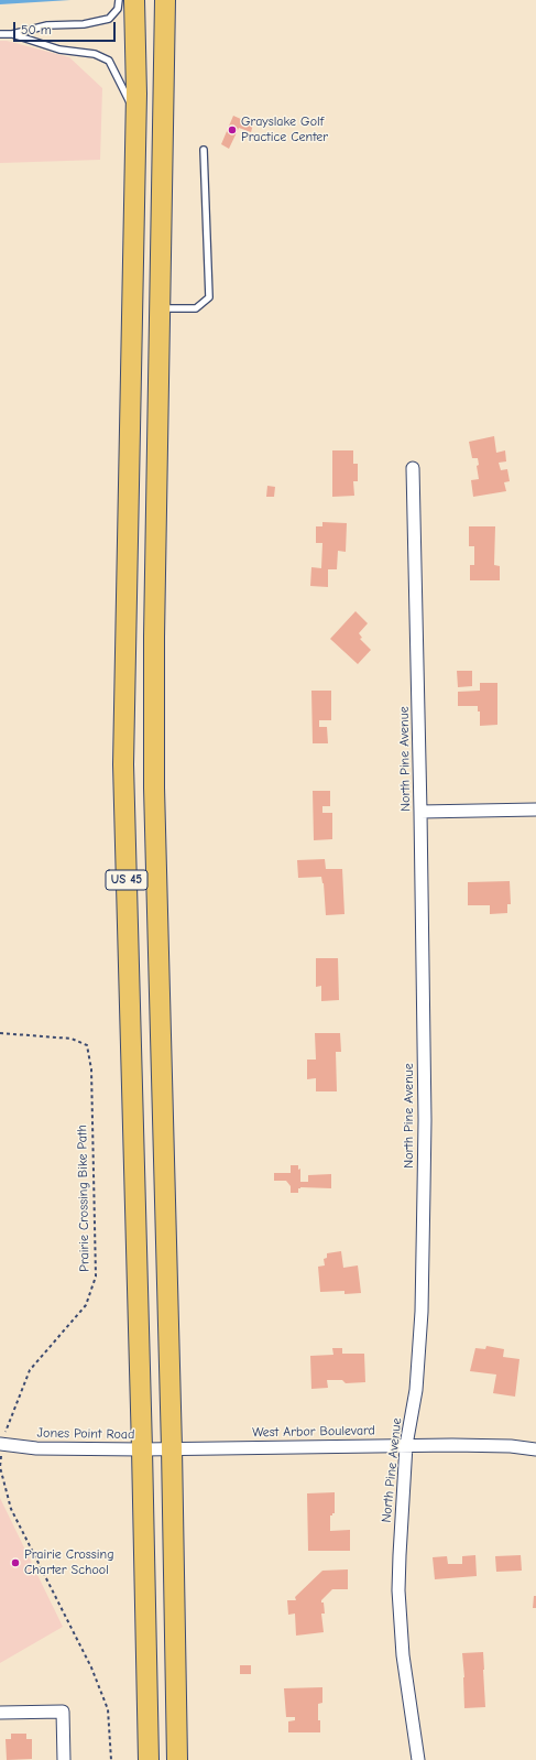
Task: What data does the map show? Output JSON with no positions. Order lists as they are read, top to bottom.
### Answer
{
  "streets": {
    "main road": ["US 45"],
    "street": ["North Pine Avenue", "West Arbor Boulevard", "Jones Point Road"],
    "path": ["Prairie Crossing Bike Path"]
  },
  "crossings": [
    ["North Pine Avenue", "West Arbor Boulevard"],
    ["US 45", "West Arbor Boulevard"],
    ["US 45", "Jones Point Road"],
    ["Prairie Crossing Bike Path", "Jones Point Road"],
    ["West Arbor Boulevard", "Jones Point Road"]
  ],
  "places": ["Grayslake Golf Practice Center", "Prairie Crossing Charter School"],
  "scale_bar": "50 m"
}
